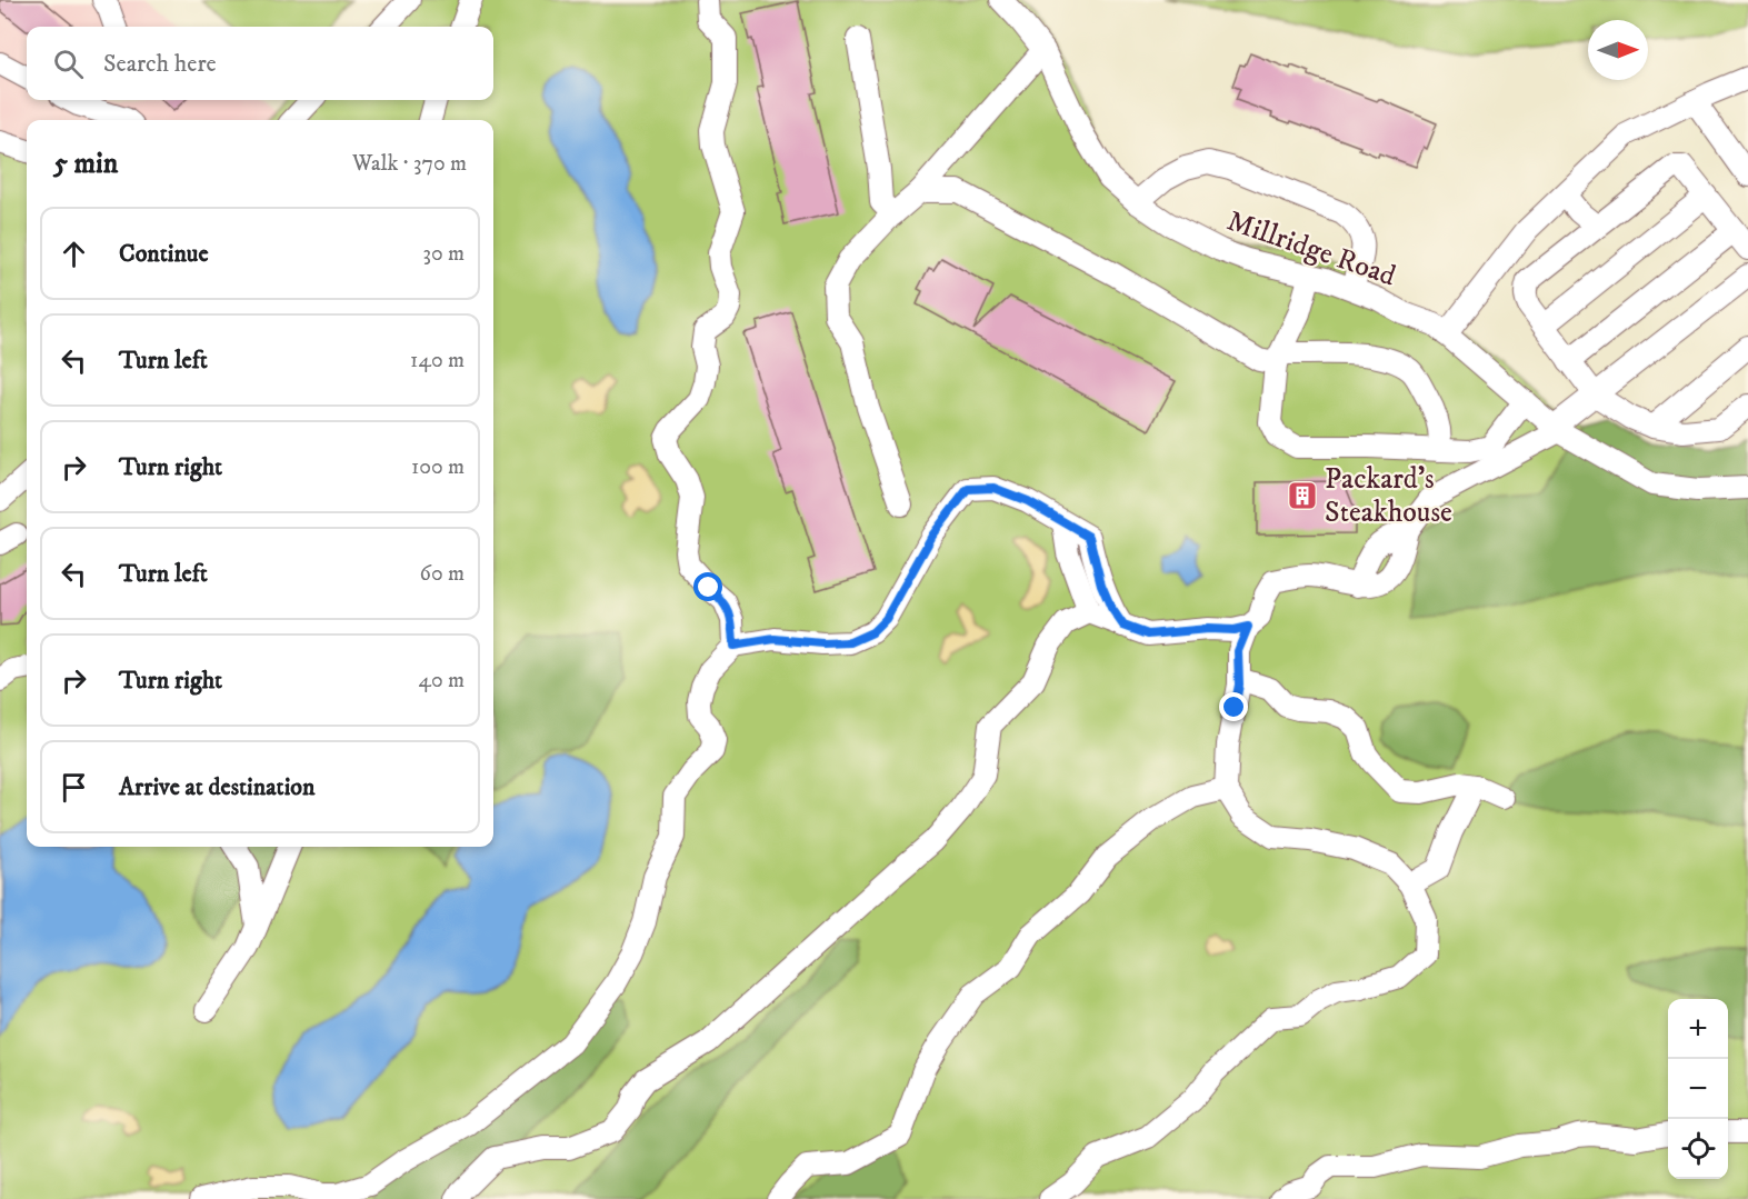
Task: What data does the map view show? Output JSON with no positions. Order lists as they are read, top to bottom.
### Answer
{
  "streets": {
    "street": ["Millridge Road"]
  },
  "places": {
    "building": ["Packard's Steakhouse"]
  },
  "north": "right",
  "page": {
    "search": "Search here",
    "heading": ["5 min", "Walk · 370 m"],
    "list": [
      ["Continue", "30 m"],
      ["Turn left", "140 m"],
      ["Turn right", "100 m"],
      ["Turn left", "60 m"],
      ["Turn right", "40 m"],
      "Arrive at destination"
    ],
    "map_buttons": ["+", "−"]
  }
}
